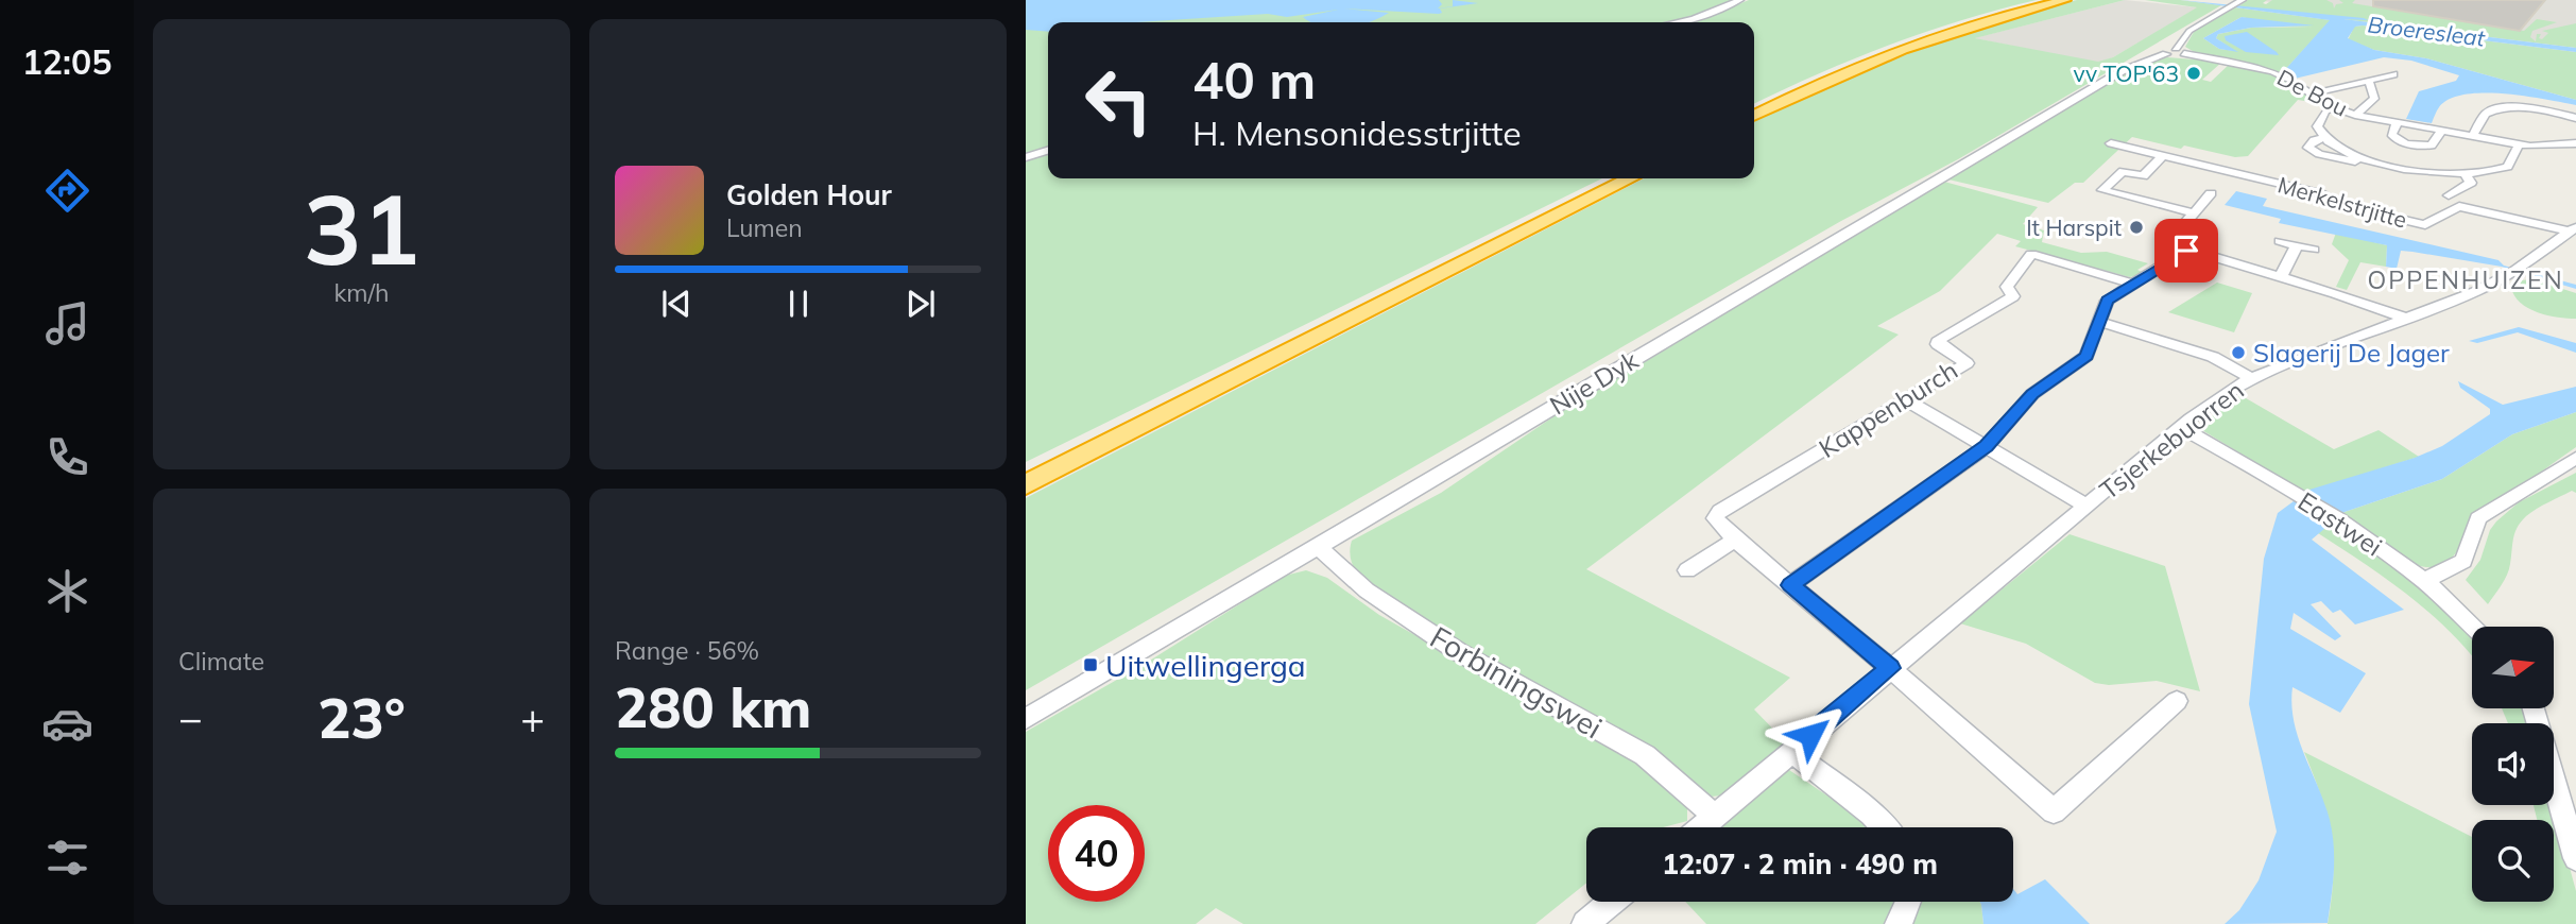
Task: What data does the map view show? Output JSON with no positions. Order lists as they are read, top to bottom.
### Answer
{
  "streets": {
    "street": [
      "De Bou",
      "Merkelstrjitte",
      "Nije Dyk",
      "Kappenburch",
      "Tsjerkebuorren",
      "Eastwei",
      "Forbiningswei"
    ]
  },
  "crossings": [
    ["De Bou", "Nije Dyk"],
    ["Merkelstrjitte", "Tsjerkebuorren"],
    ["Nije Dyk", "Forbiningswei"],
    ["Tsjerkebuorren", "Eastwei"],
    ["Tsjerkebuorren", "Forbiningswei"]
  ],
  "districts": ["OPPENHUIZEN"],
  "water": ["Broeresleat"],
  "places": {
    "other": ["vv TOP'63", "It Harspit", "Slagerij De Jager"],
    "transit": ["Uitwellingerga"]
  },
  "north": "right",
  "page": {
    "tabs": "12:05",
    "tile": [
      ["31", "km/h"],
      "Climate",
      ["Range · 56%", "280 km"]
    ],
    "turn": ["40 m", "H. Mensonidesstrjitte"],
    "song": ["Golden Hour", "Lumen"],
    "heat": ["−", "23°", "+"],
    "limit": "40",
    "trip": "12:07 · 2 min · 490 m"
  }
}
